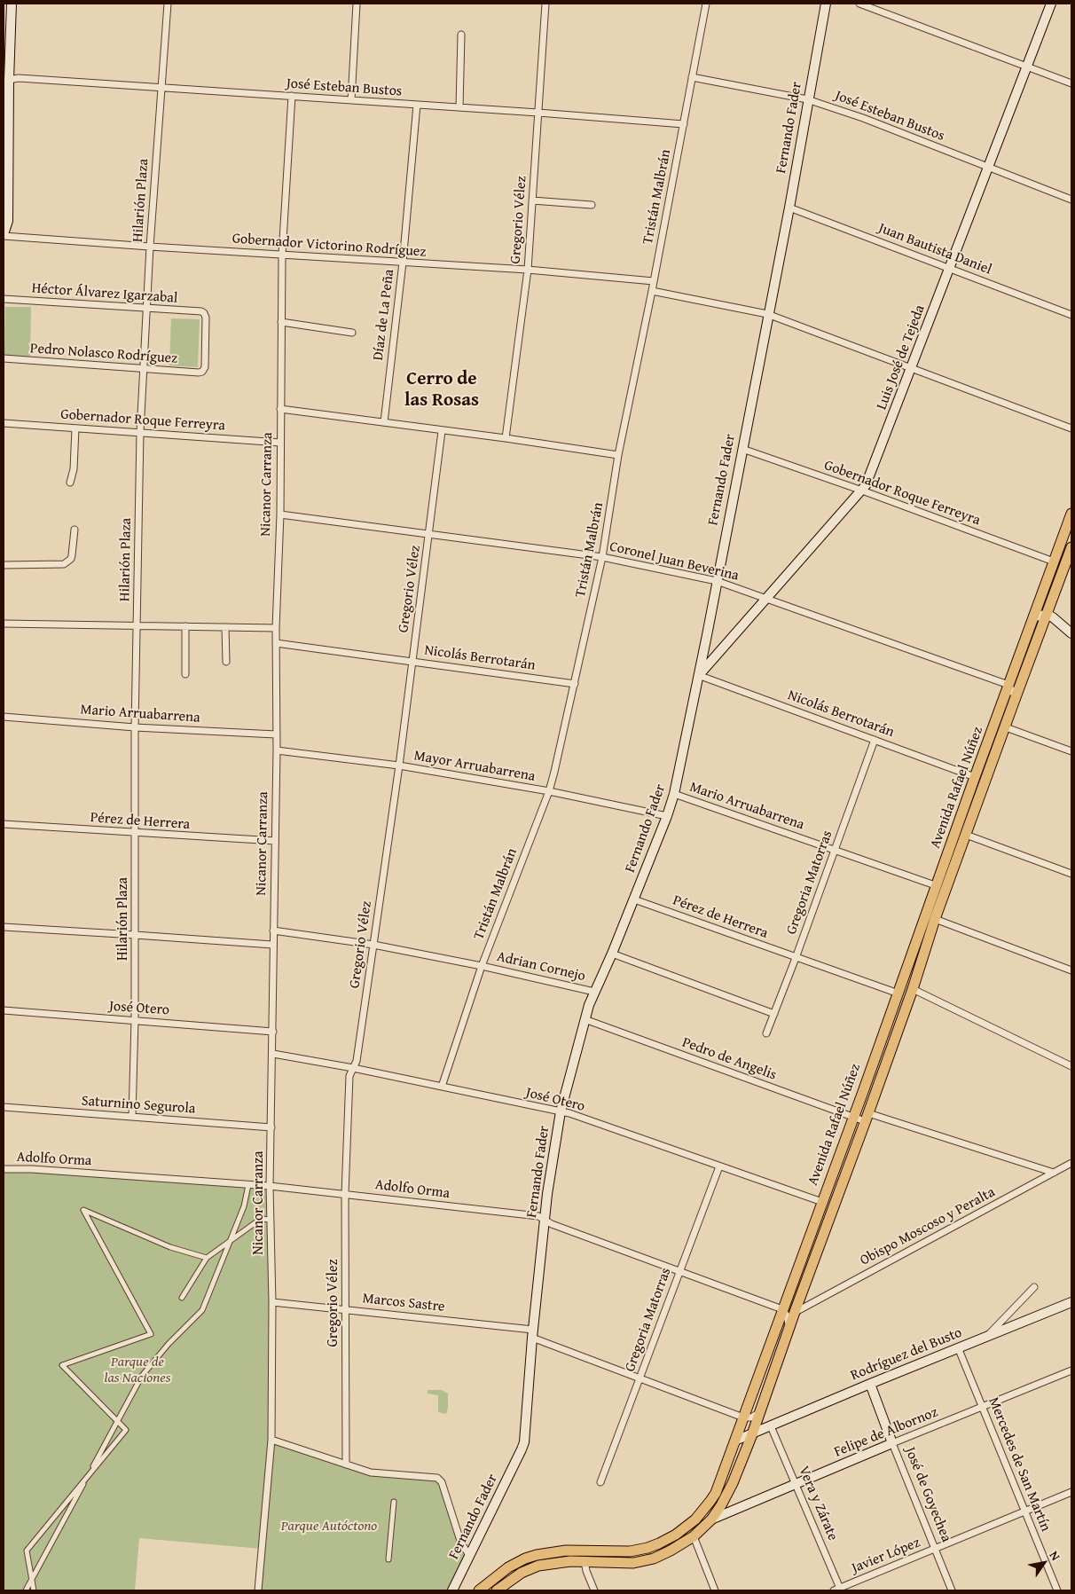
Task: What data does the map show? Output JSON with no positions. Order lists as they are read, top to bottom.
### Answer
{
  "streets": {
    "main road": [
      "Fernando Fader",
      "Luis José de Tejeda",
      "Avenida Rafael Núñez",
      "Rodríguez del Busto",
      "Felipe de Albornoz",
      "José de Goyechea"
    ],
    "street": [
      "José Esteban Bustos",
      "Tristán Malbrán",
      "Hilarión Plaza",
      "Gregorio Vélez",
      "Gobernador Victorino Rodríguez",
      "Juan Bautista Daniel",
      "Héctor Álvarez Igarzabal",
      "Díaz de La Peña",
      "Pedro Nolasco Rodríguez",
      "Gobernador Roque Ferreyra",
      "Nicanor Carranza",
      "Coronel Juan Beverina",
      "Nicolás Berrotarán",
      "Mario Arruabarrena",
      "Mayor Arruabarrena",
      "Pérez de Herrera",
      "Gregoria Matorras",
      "Adrian Cornejo",
      "José Otero",
      "Pedro de Angelis",
      "Saturnino Segurola",
      "Adolfo Orma",
      "Obispo Moscoso y Peralta",
      "Marcos Sastre",
      "Mercedes de San Martín",
      "Vera y Zárate",
      "Javier López"
    ]
  },
  "crossings": [
    ["José Esteban Bustos", "Fernando Fader"],
    ["José Esteban Bustos", "Tristán Malbrán"],
    ["José Esteban Bustos", "Hilarión Plaza"],
    ["José Esteban Bustos", "Gregorio Vélez"],
    ["José Esteban Bustos", "Díaz de La Peña"],
    ["José Esteban Bustos", "Luis José de Tejeda"],
    ["José Esteban Bustos", "Nicanor Carranza"],
    ["Fernando Fader", "Juan Bautista Daniel"],
    ["Fernando Fader", "Luis José de Tejeda"],
    ["Fernando Fader", "Gobernador Roque Ferreyra"],
    ["Fernando Fader", "Coronel Juan Beverina"],
    ["Fernando Fader", "Nicolás Berrotarán"],
    ["Fernando Fader", "Mario Arruabarrena"],
    ["Fernando Fader", "Mayor Arruabarrena"],
    ["Fernando Fader", "Pérez de Herrera"],
    ["Fernando Fader", "Adrian Cornejo"],
    ["Fernando Fader", "José Otero"],
    ["Fernando Fader", "Pedro de Angelis"],
    ["Fernando Fader", "Adolfo Orma"],
    ["Fernando Fader", "Marcos Sastre"],
    ["Tristán Malbrán", "Gobernador Victorino Rodríguez"],
    ["Tristán Malbrán", "Coronel Juan Beverina"],
    ["Tristán Malbrán", "Nicolás Berrotarán"],
    ["Tristán Malbrán", "Mayor Arruabarrena"],
    ["Tristán Malbrán", "Adrian Cornejo"],
    ["Tristán Malbrán", "José Otero"],
    ["Hilarión Plaza", "Gobernador Victorino Rodríguez"],
    ["Hilarión Plaza", "Héctor Álvarez Igarzabal"],
    ["Hilarión Plaza", "Pedro Nolasco Rodríguez"],
    ["Hilarión Plaza", "Gobernador Roque Ferreyra"],
    ["Hilarión Plaza", "Mario Arruabarrena"],
    ["Hilarión Plaza", "Pérez de Herrera"],
    ["Hilarión Plaza", "José Otero"],
    ["Hilarión Plaza", "Saturnino Segurola"],
    ["Gregorio Vélez", "Gobernador Victorino Rodríguez"],
    ["Gregorio Vélez", "Coronel Juan Beverina"],
    ["Gregorio Vélez", "Nicolás Berrotarán"],
    ["Gregorio Vélez", "Mayor Arruabarrena"],
    ["Gregorio Vélez", "Adrian Cornejo"],
    ["Gregorio Vélez", "José Otero"],
    ["Gregorio Vélez", "Adolfo Orma"],
    ["Gregorio Vélez", "Marcos Sastre"],
    ["Gobernador Victorino Rodríguez", "Díaz de La Peña"],
    ["Gobernador Victorino Rodríguez", "Nicanor Carranza"],
    ["Juan Bautista Daniel", "Luis José de Tejeda"],
    ["Héctor Álvarez Igarzabal", "Pedro Nolasco Rodríguez"],
    ["Luis José de Tejeda", "Gobernador Roque Ferreyra"],
    ["Luis José de Tejeda", "Coronel Juan Beverina"],
    ["Luis José de Tejeda", "Nicolás Berrotarán"],
    ["Gobernador Roque Ferreyra", "Nicanor Carranza"],
    ["Gobernador Roque Ferreyra", "Avenida Rafael Núñez"],
    ["Nicanor Carranza", "Coronel Juan Beverina"],
    ["Nicanor Carranza", "Nicolás Berrotarán"],
    ["Nicanor Carranza", "Mario Arruabarrena"],
    ["Nicanor Carranza", "Mayor Arruabarrena"],
    ["Nicanor Carranza", "Pérez de Herrera"],
    ["Nicanor Carranza", "Adrian Cornejo"],
    ["Nicanor Carranza", "José Otero"],
    ["Nicanor Carranza", "Saturnino Segurola"],
    ["Nicanor Carranza", "Adolfo Orma"],
    ["Nicanor Carranza", "Marcos Sastre"],
    ["Coronel Juan Beverina", "Avenida Rafael Núñez"],
    ["Nicolás Berrotarán", "Avenida Rafael Núñez"],
    ["Nicolás Berrotarán", "Gregoria Matorras"],
    ["Mario Arruabarrena", "Avenida Rafael Núñez"],
    ["Mario Arruabarrena", "Gregoria Matorras"],
    ["Avenida Rafael Núñez", "Pérez de Herrera"],
    ["Avenida Rafael Núñez", "José Otero"],
    ["Avenida Rafael Núñez", "Pedro de Angelis"],
    ["Avenida Rafael Núñez", "Adolfo Orma"],
    ["Avenida Rafael Núñez", "Obispo Moscoso y Peralta"],
    ["Avenida Rafael Núñez", "Marcos Sastre"],
    ["Avenida Rafael Núñez", "Rodríguez del Busto"],
    ["Avenida Rafael Núñez", "Felipe de Albornoz"],
    ["Pérez de Herrera", "Gregoria Matorras"],
    ["Gregoria Matorras", "José Otero"],
    ["Gregoria Matorras", "Adolfo Orma"],
    ["Gregoria Matorras", "Marcos Sastre"],
    ["Pedro de Angelis", "Obispo Moscoso y Peralta"],
    ["Rodríguez del Busto", "Mercedes de San Martín"],
    ["Rodríguez del Busto", "José de Goyechea"],
    ["Rodríguez del Busto", "Vera y Zárate"],
    ["Felipe de Albornoz", "Mercedes de San Martín"],
    ["Felipe de Albornoz", "José de Goyechea"],
    ["Felipe de Albornoz", "Vera y Zárate"],
    ["Mercedes de San Martín", "Javier López"],
    ["José de Goyechea", "Javier López"],
    ["Vera y Zárate", "Javier López"]
  ],
  "districts": ["Cerro de las Rosas"],
  "parks": ["Parque de las Naciones", "Parque Autóctono"],
  "north": "top right"
}
